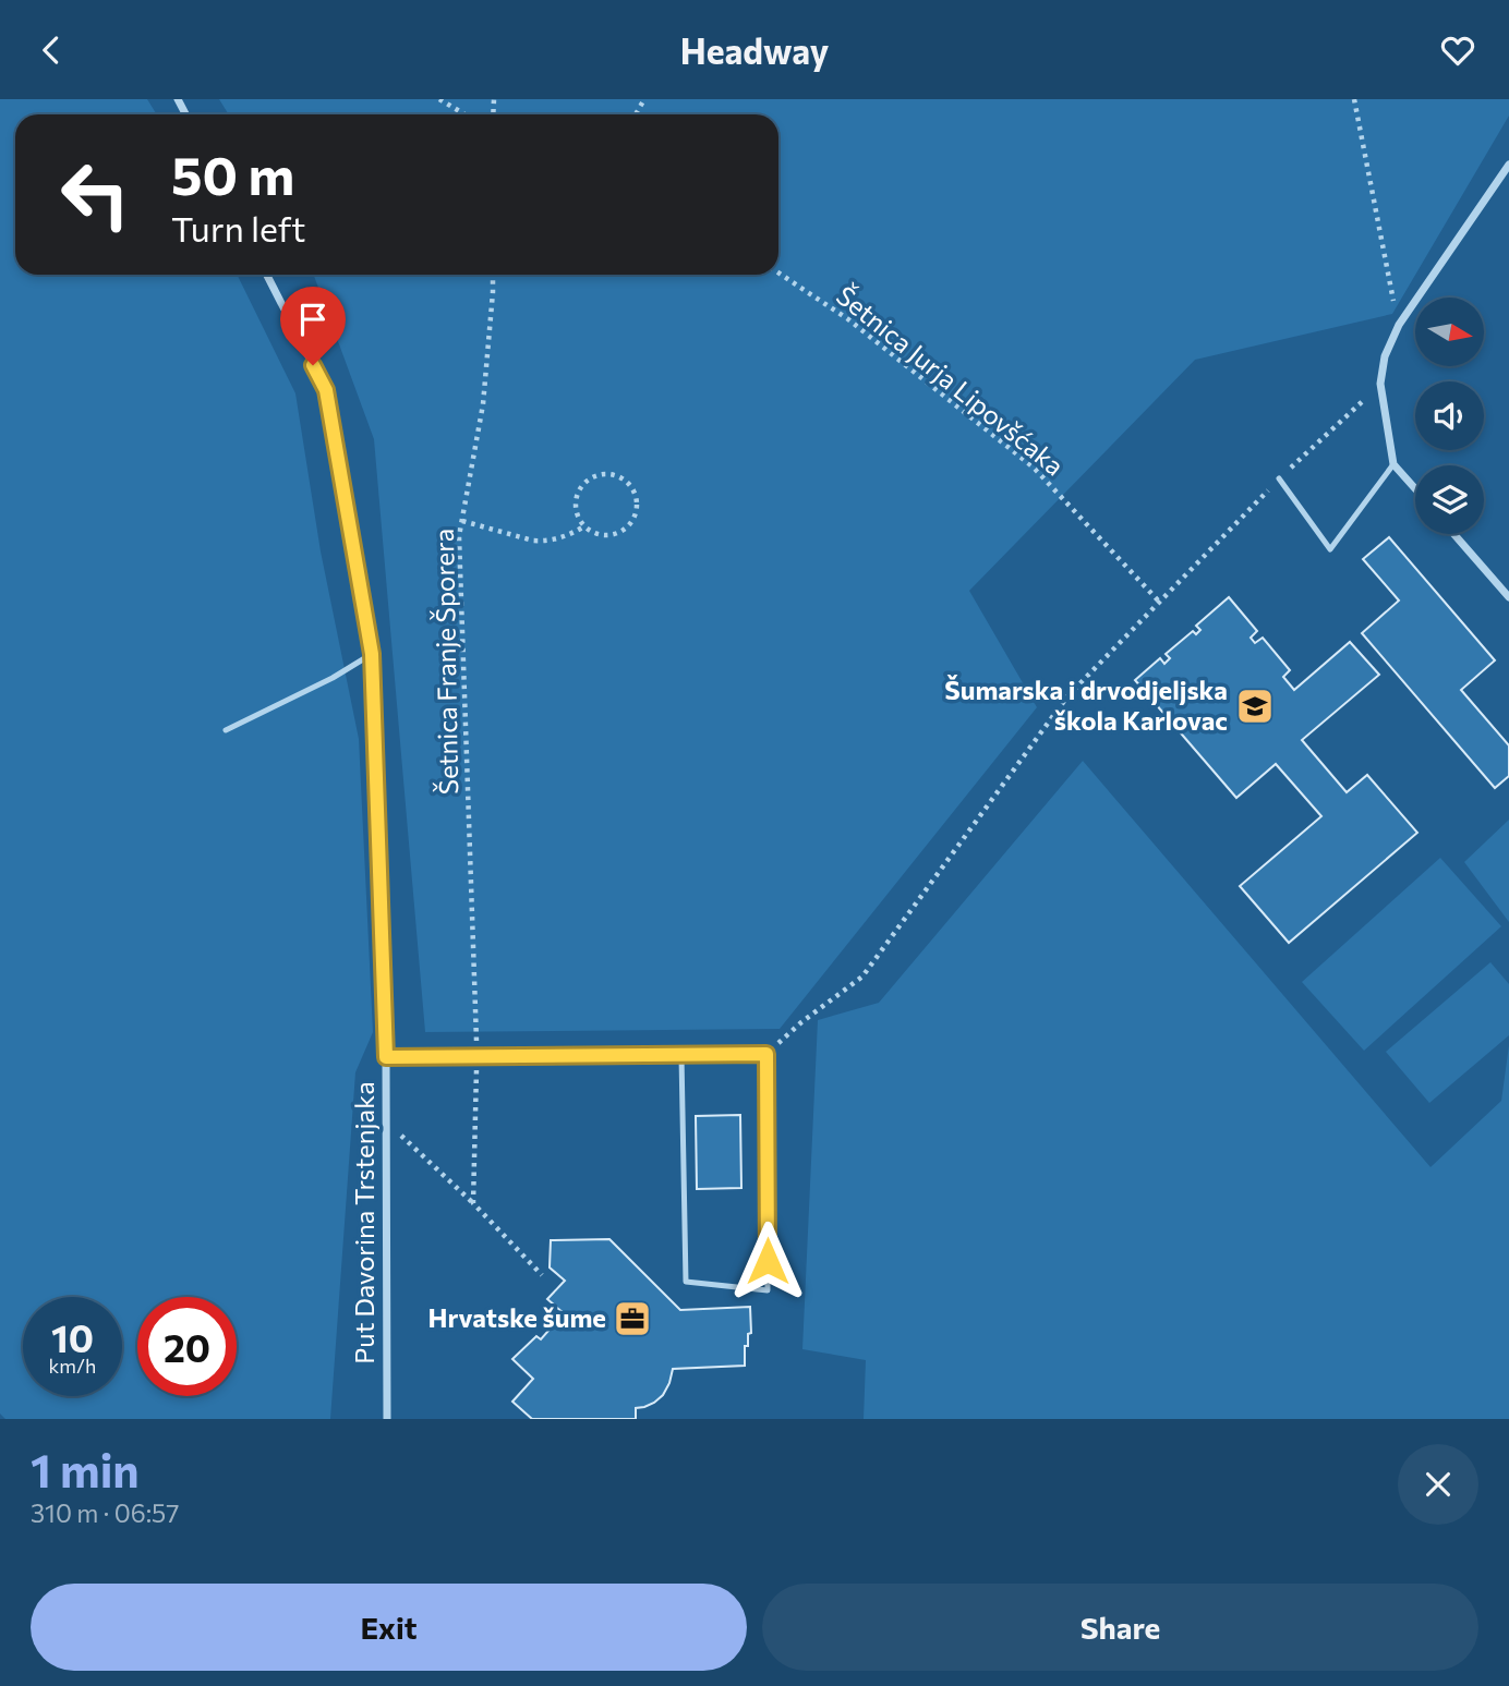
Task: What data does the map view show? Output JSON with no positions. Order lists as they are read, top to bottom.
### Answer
{
  "streets": {
    "street": ["Put Davorina Trstenjaka"],
    "path": ["Šetnica Jurja Lipovšćaka", "Šetnica Franje Šporera"]
  },
  "places": {
    "school or university": ["Šumarska i drvodjeljska škola Karlovac"],
    "office": ["Hrvatske šume"]
  },
  "north": "right",
  "page": {
    "header": "Headway",
    "turn": ["50 m", "Turn left"],
    "speed": "10 km/h",
    "limit": "20",
    "heading": ["1 min", "310 m · 06:57"],
    "buttons": ["Exit", "Share"]
  }
}
